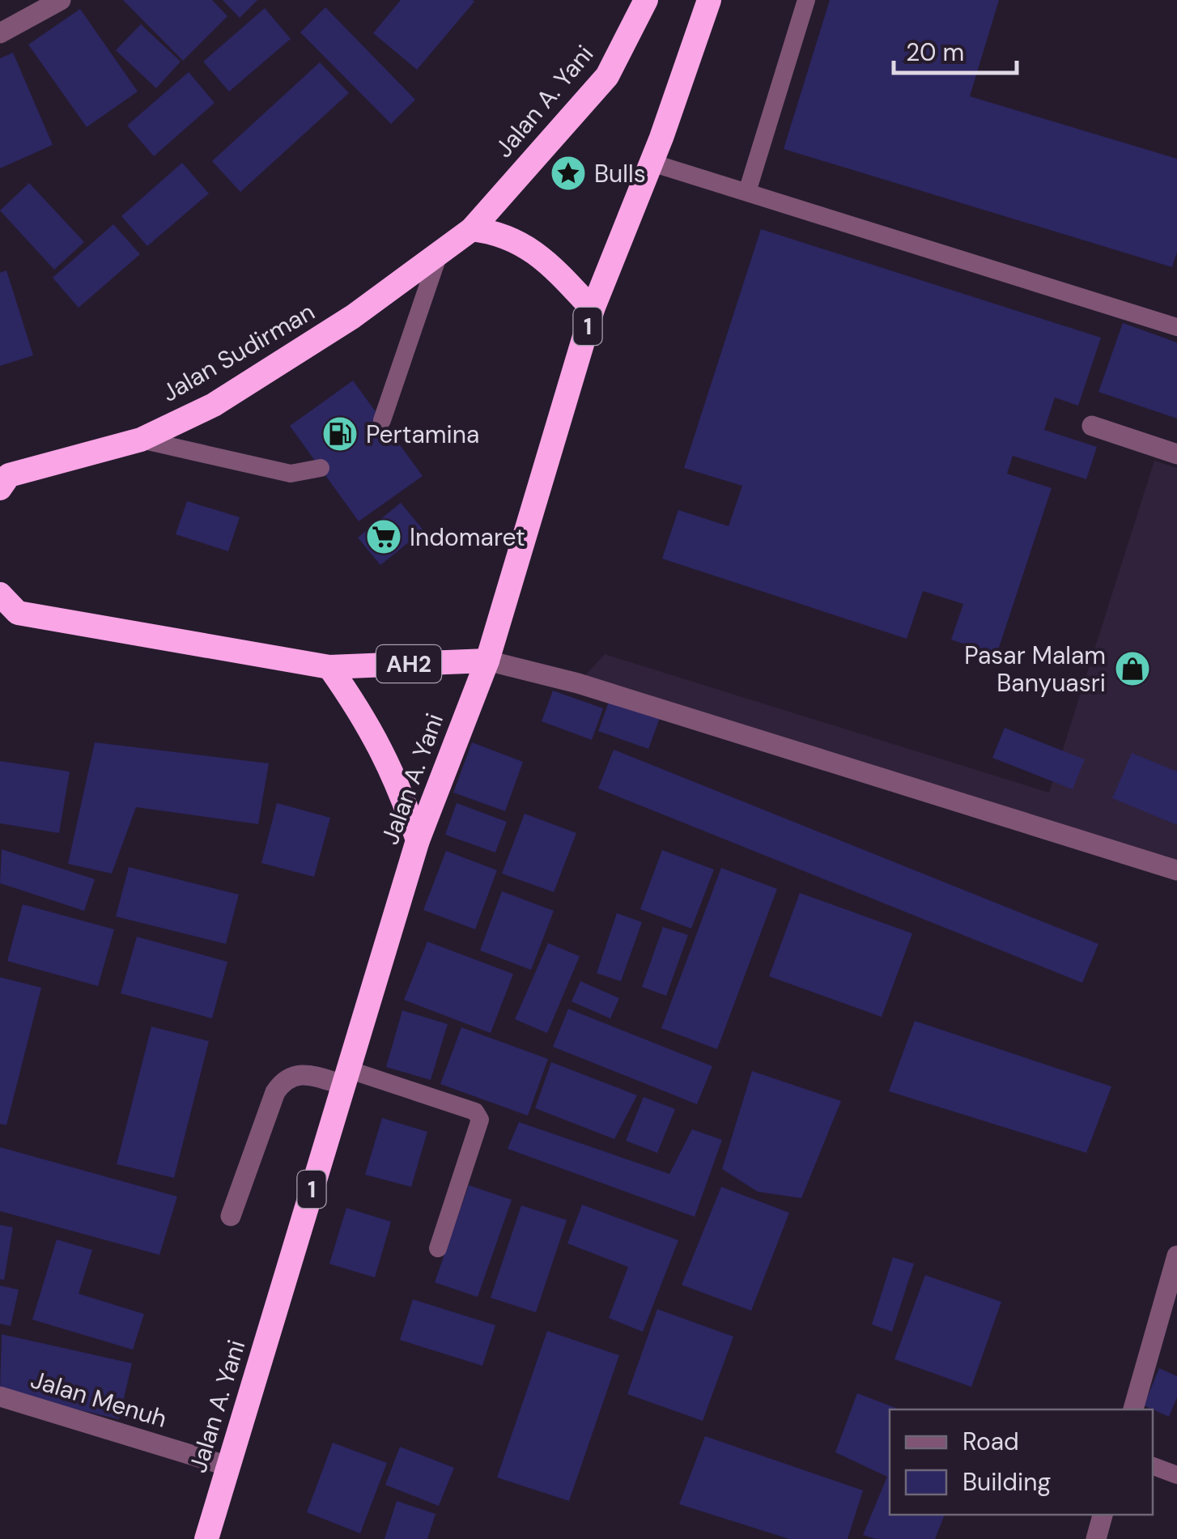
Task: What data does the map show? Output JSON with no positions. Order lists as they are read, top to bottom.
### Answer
{
  "streets": {
    "highway": [
      "Jalan A. Yani",
      "1",
      "Jalan Sudirman",
      "AH2"
    ],
    "street": ["Jalan Menuh"]
  },
  "crossings": [
    ["Jalan A. Yani", "Jalan Sudirman"],
    ["Jalan A. Yani", "AH2"],
    ["Jalan A. Yani", "Jalan Menuh"]
  ],
  "places": {
    "place": ["Bulls"],
    "fuel station": ["Pertamina"],
    "supermarket": ["Indomaret"],
    "shop": ["Pasar Malam Banyuasri"]
  },
  "legend": ["Road", "Building"],
  "scale_bar": "20 m"
}
